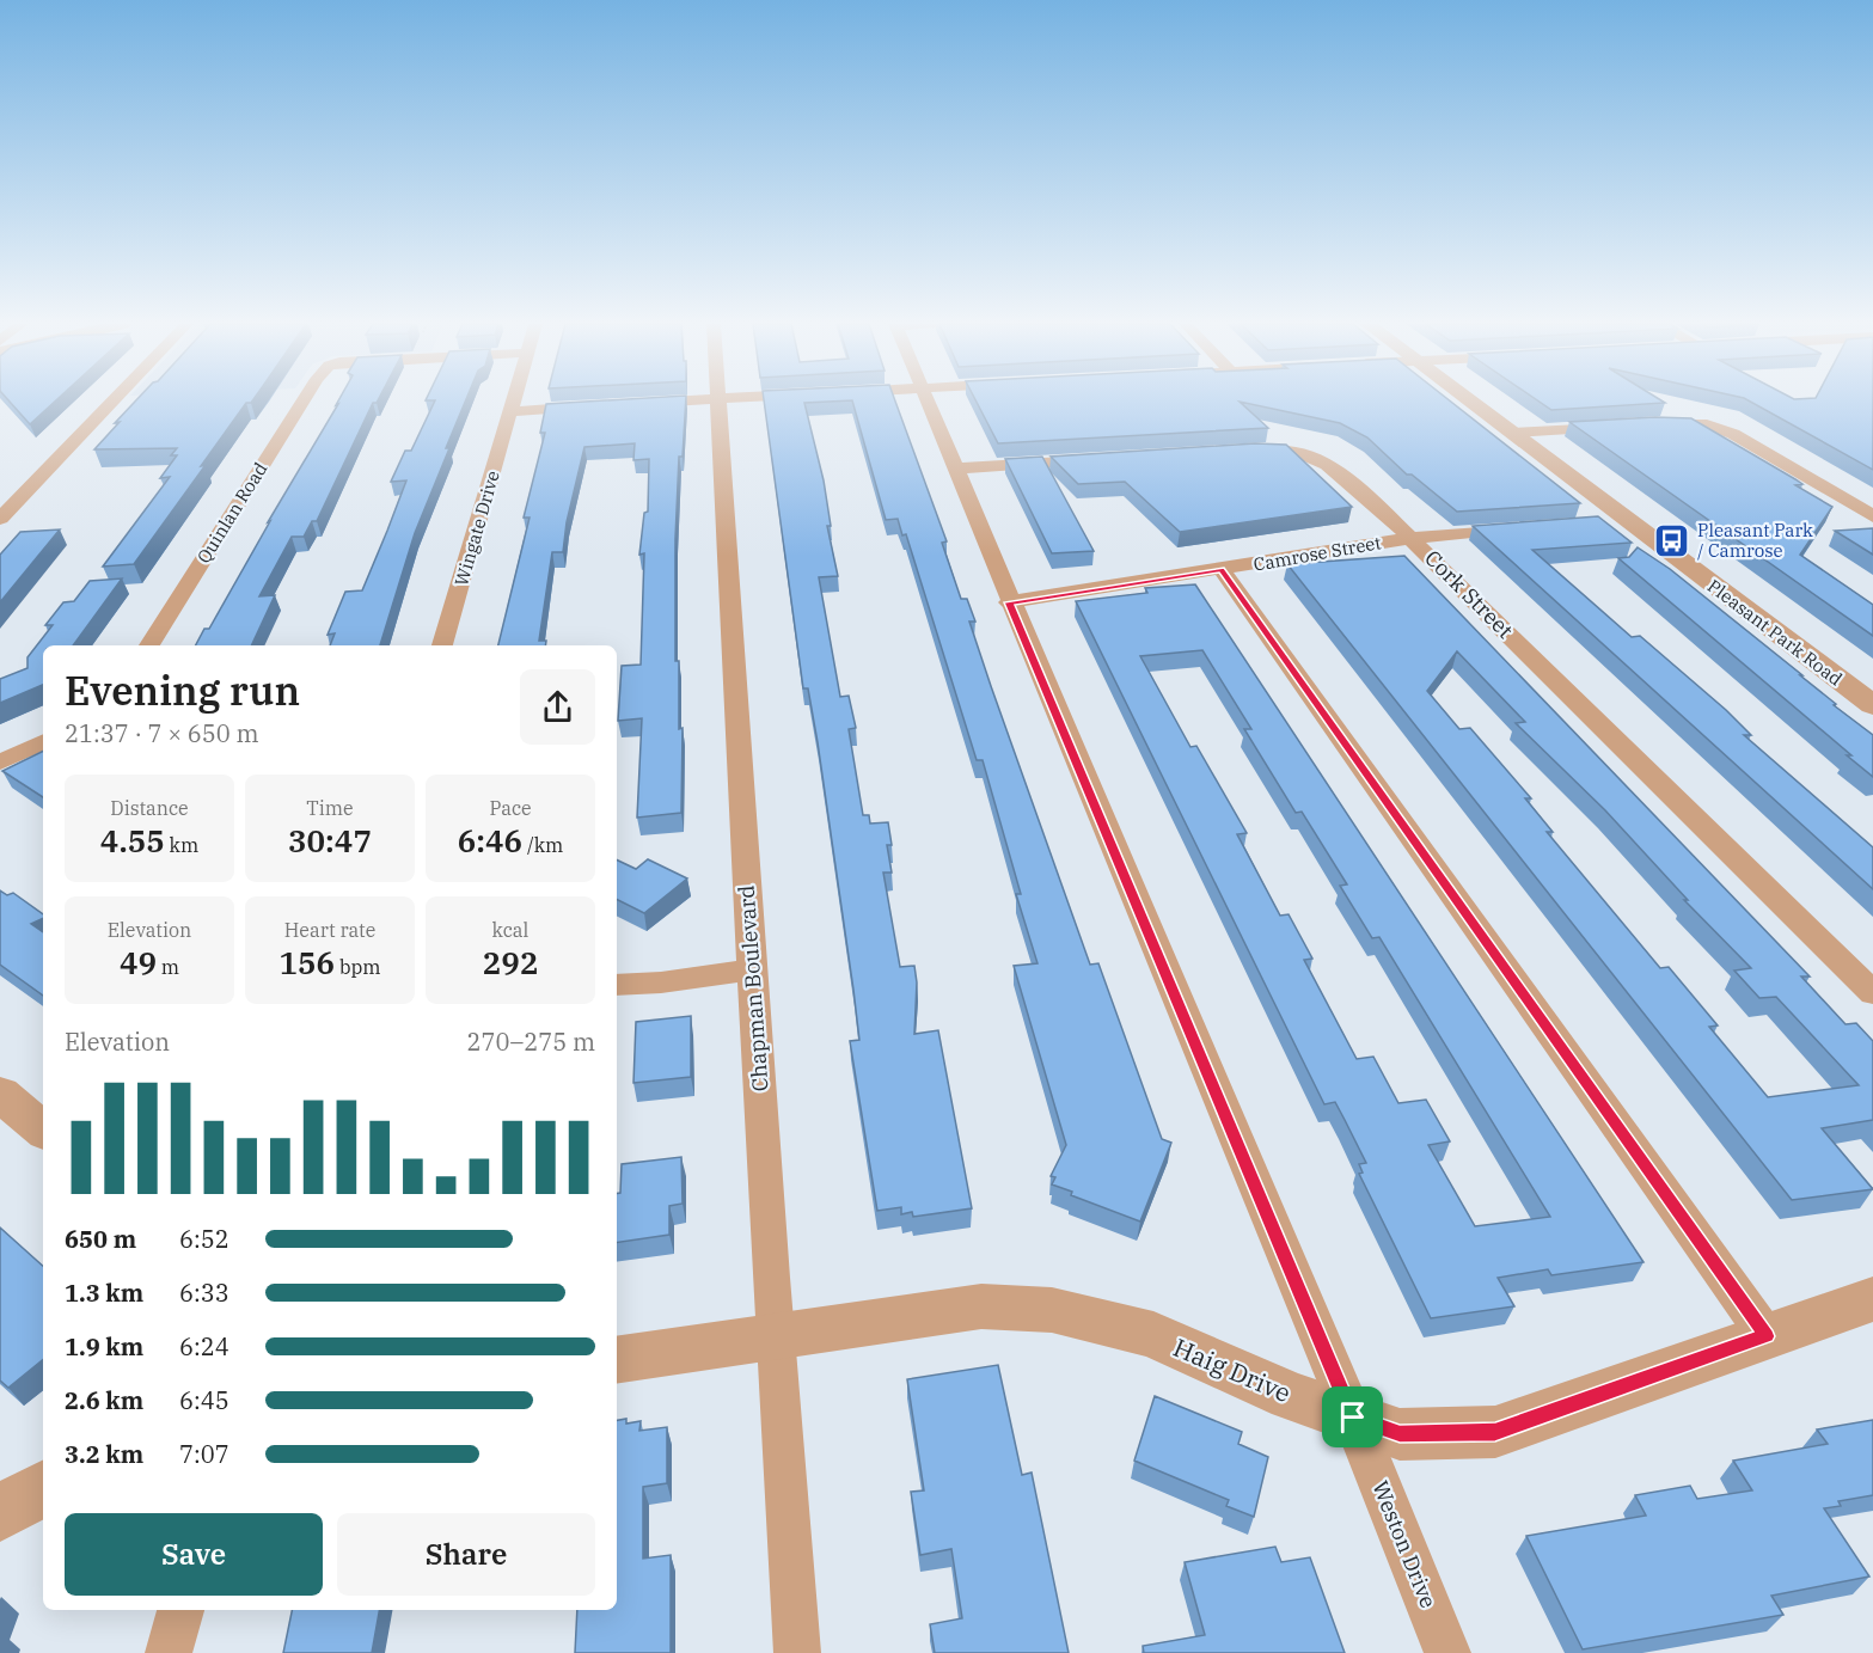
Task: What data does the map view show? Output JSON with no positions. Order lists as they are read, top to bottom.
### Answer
{
  "streets": {
    "street": [
      "Quinlan Road",
      "Wingate Drive",
      "Camrose Street",
      "Cork Street",
      "Pleasant Park Road",
      "Chapman Boulevard",
      "Haig Drive",
      "Weston Drive"
    ]
  },
  "crossings": [
    ["Camrose Street", "Cork Street"],
    ["Camrose Street", "Weston Drive"],
    ["Chapman Boulevard", "Haig Drive"],
    ["Haig Drive", "Weston Drive"]
  ],
  "places": {
    "bus stop": ["Pleasant Park / Camrose"]
  },
  "page": {
    "heading": ["Evening run", "21:37 · 7 × 650 m"],
    "stats": [
      ["Distance", "4.55 km"],
      ["Time", "30:47"],
      ["Pace", "6:46 /km"],
      ["Elevation", "49 m"],
      ["Heart rate", "156 bpm"],
      ["kcal", "292"]
    ],
    "chart": ["Elevation", "270–275 m"],
    "list": [
      {
        "name": "650 m",
        "note": "6:52"
      },
      {
        "name": "1.3 km",
        "note": "6:33"
      },
      {
        "name": "1.9 km",
        "note": "6:24"
      },
      {
        "name": "2.6 km",
        "note": "6:45"
      },
      {
        "name": "3.2 km",
        "note": "7:07"
      }
    ],
    "buttons": ["Save", "Share"]
  }
}
